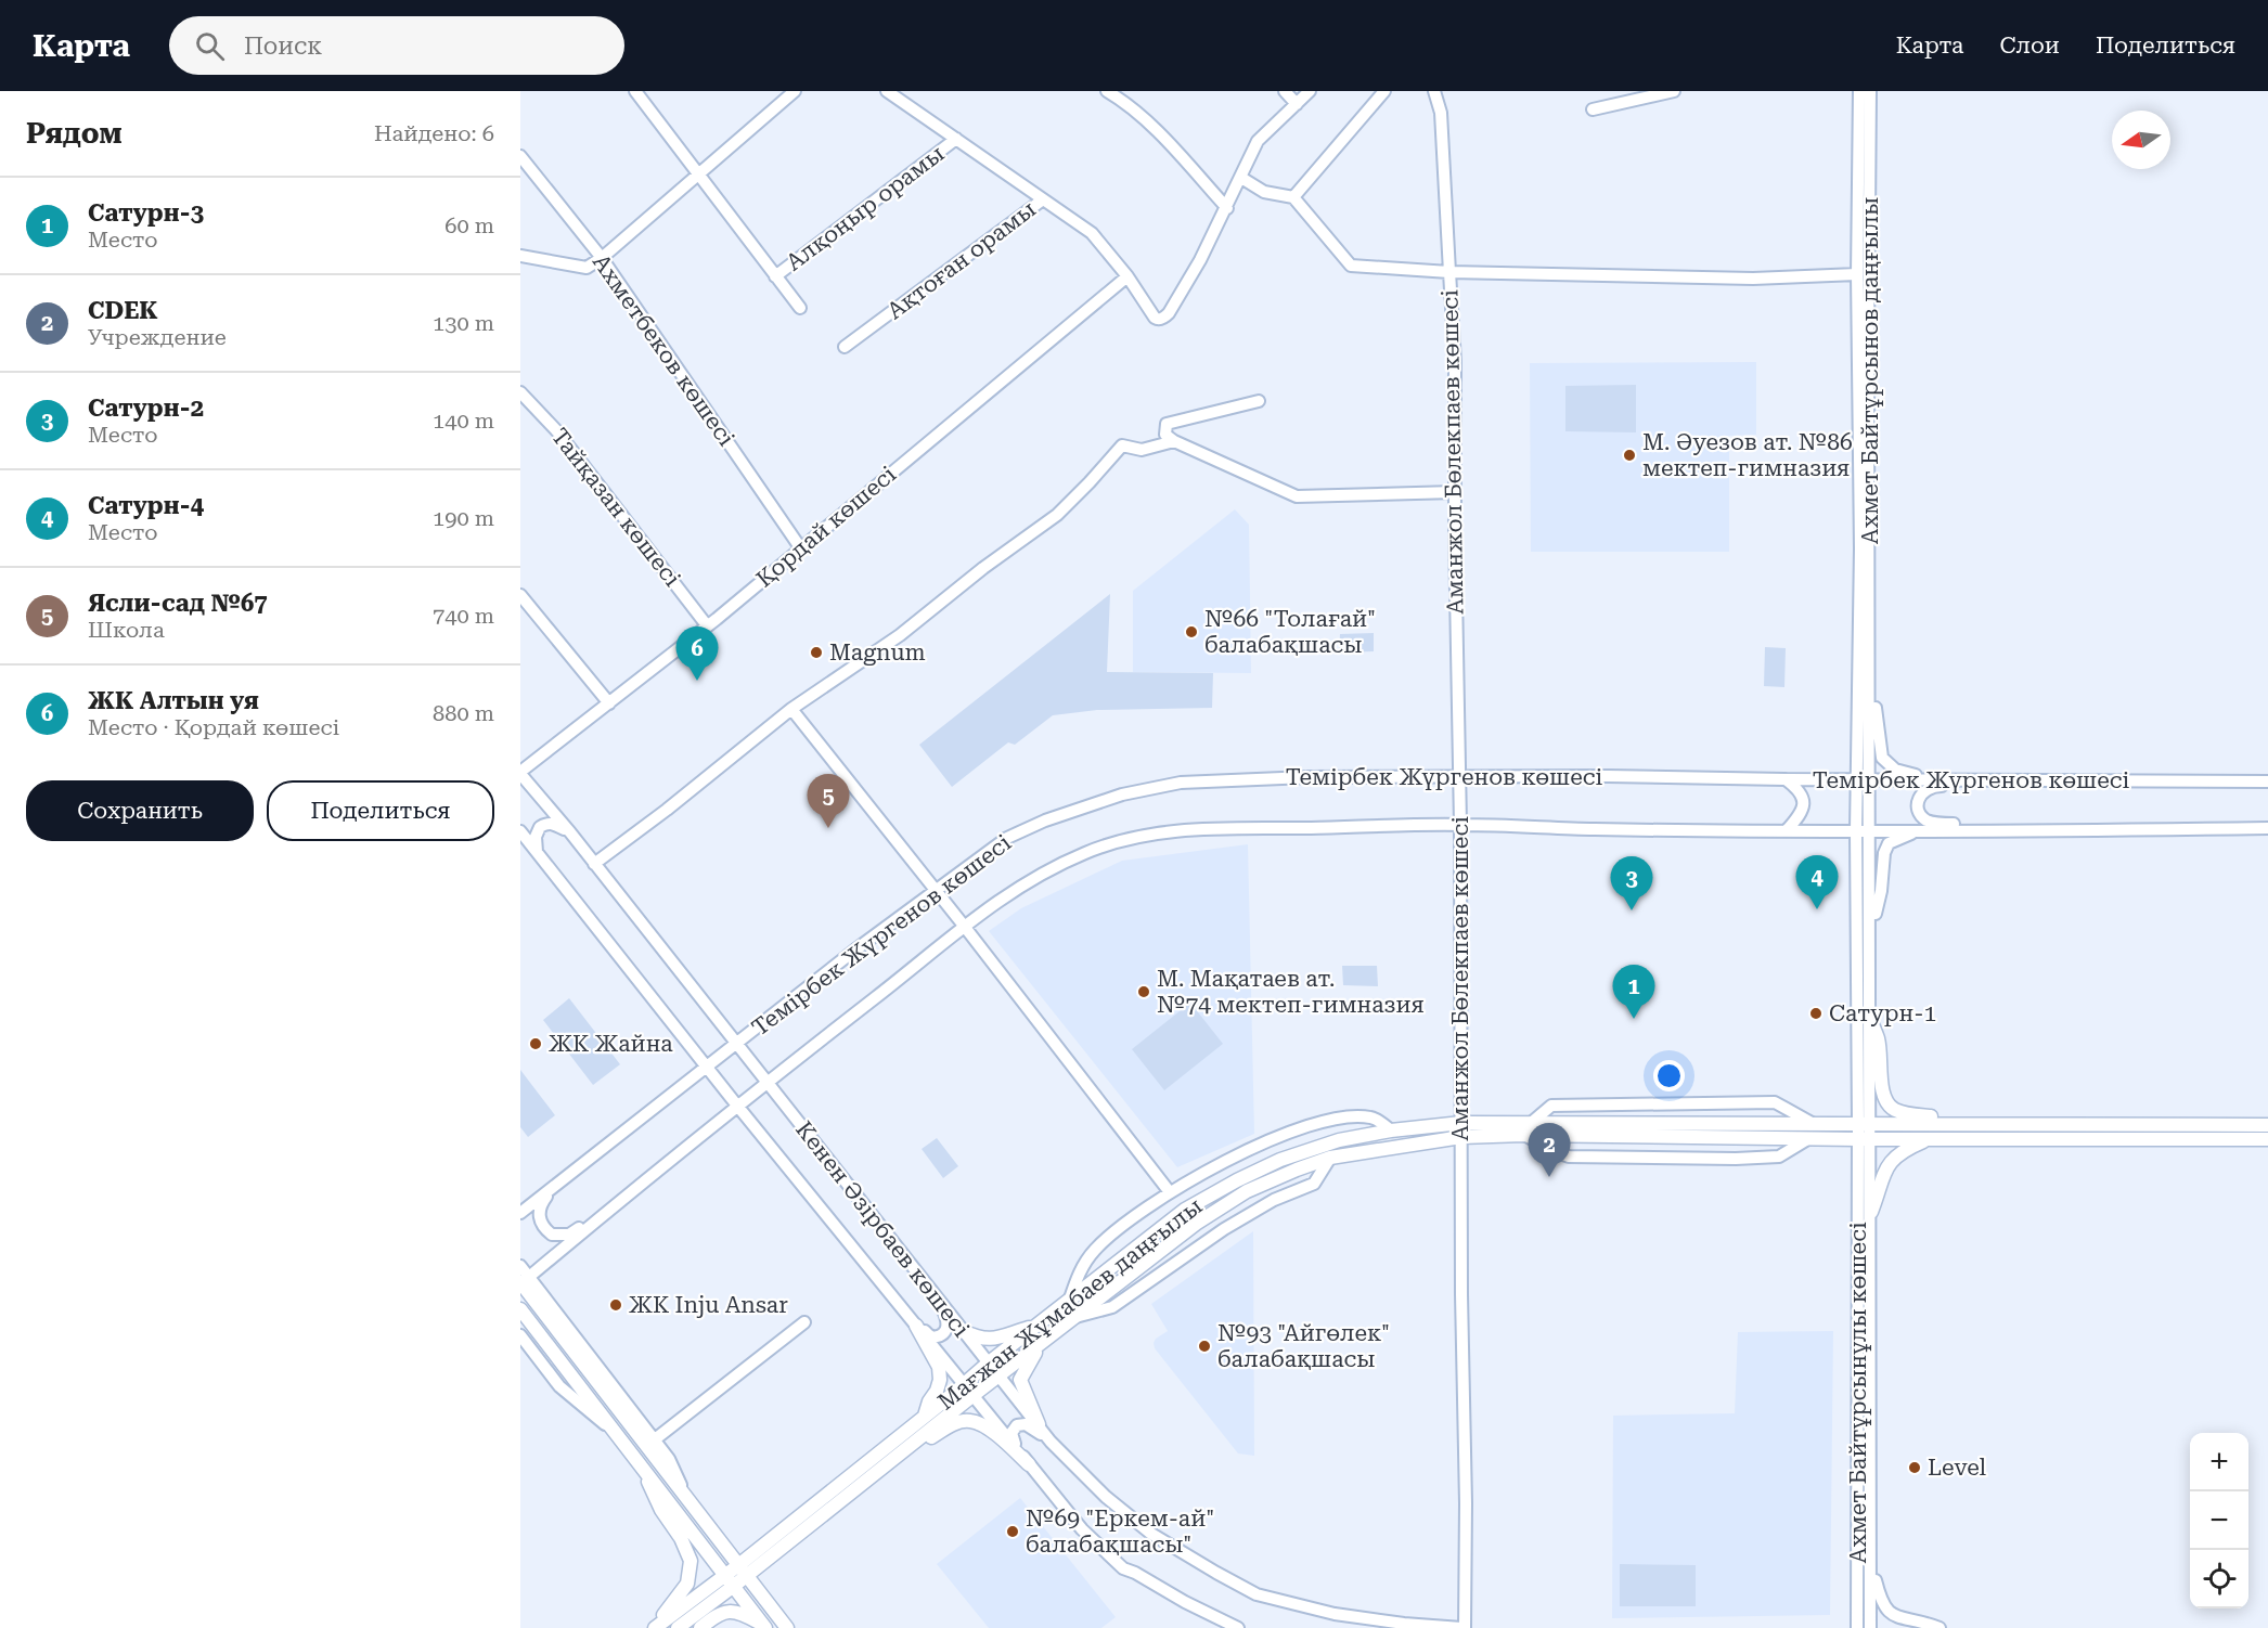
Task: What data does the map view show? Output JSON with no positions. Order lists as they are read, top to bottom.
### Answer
{
  "streets": {
    "main road": ["Мағжан Жұмабаев даңғылы"],
    "street": [
      "Алқоңыр орамы",
      "Ақтоған орамы",
      "Ахметбеков көшесі",
      "Ахмет Байтұрсынов даңғылы",
      "Аманжол Бөлекпаев көшесі",
      "Тайқазан көшесі",
      "Қордай көшесі",
      "Темірбек Жүргенов көшесі",
      "Кенен Әзірбаев көшесі",
      "Ахмет Байтұрсынұлы көшесі"
    ]
  },
  "crossings": [
    ["Ахметбеков көшесі", "Қордай көшесі"],
    ["Ахмет Байтұрсынов даңғылы", "Аманжол Бөлекпаев көшесі"],
    ["Ахмет Байтұрсынов даңғылы", "Темірбек Жүргенов көшесі"],
    ["Ахмет Байтұрсынов даңғылы", "Мағжан Жұмабаев даңғылы"],
    ["Ахмет Байтұрсынов даңғылы", "Ахмет Байтұрсынұлы көшесі"],
    ["Аманжол Бөлекпаев көшесі", "Темірбек Жүргенов көшесі"],
    ["Аманжол Бөлекпаев көшесі", "Кенен Әзірбаев көшесі"],
    ["Аманжол Бөлекпаев көшесі", "Мағжан Жұмабаев даңғылы"],
    ["Тайқазан көшесі", "Қордай көшесі"],
    ["Қордай көшесі", "Кенен Әзірбаев көшесі"],
    ["Темірбек Жүргенов көшесі", "Кенен Әзірбаев көшесі"],
    ["Кенен Әзірбаев көшесі", "Мағжан Жұмабаев даңғылы"]
  ],
  "places": [
    "М. Әуезов ат. №86 мектеп-гимназия",
    "№66 \"Толағай\" балабақшасы",
    "Magnum",
    "М. Мақатаев ат. №74 мектеп-гимназия",
    "Сатурн-1",
    "ЖК Жайна",
    "ЖК Inju Ansar",
    "№93 \"Айгөлек\" балабақшасы",
    "Level",
    "№69 \"Еркем-ай\" балабақшасы\""
  ],
  "north": "left",
  "page": {
    "header": "Карта",
    "search": "Поиск",
    "nav": ["Карта", "Слои", "Поделиться"],
    "heading": ["Рядом", "Найдено: 6"],
    "list": [
      {
        "mark": "1",
        "name": "Сатурн-3",
        "note": "Место",
        "value": "60 m"
      },
      {
        "mark": "2",
        "name": "CDEK",
        "note": "Учреждение",
        "value": "130 m"
      },
      {
        "mark": "3",
        "name": "Сатурн-2",
        "note": "Место",
        "value": "140 m"
      },
      {
        "mark": "4",
        "name": "Сатурн-4",
        "note": "Место",
        "value": "190 m"
      },
      {
        "mark": "5",
        "name": "Ясли-сад №67",
        "note": "Школа",
        "value": "740 m"
      },
      {
        "mark": "6",
        "name": "ЖК Алтын уя",
        "note": "Место · Қордай көшесі",
        "value": "880 m"
      }
    ],
    "pins": [
      "6",
      "5",
      "4",
      "3",
      "1",
      "2"
    ],
    "buttons": ["Сохранить", "Поделиться"],
    "map_buttons": ["+", "−"]
  }
}
